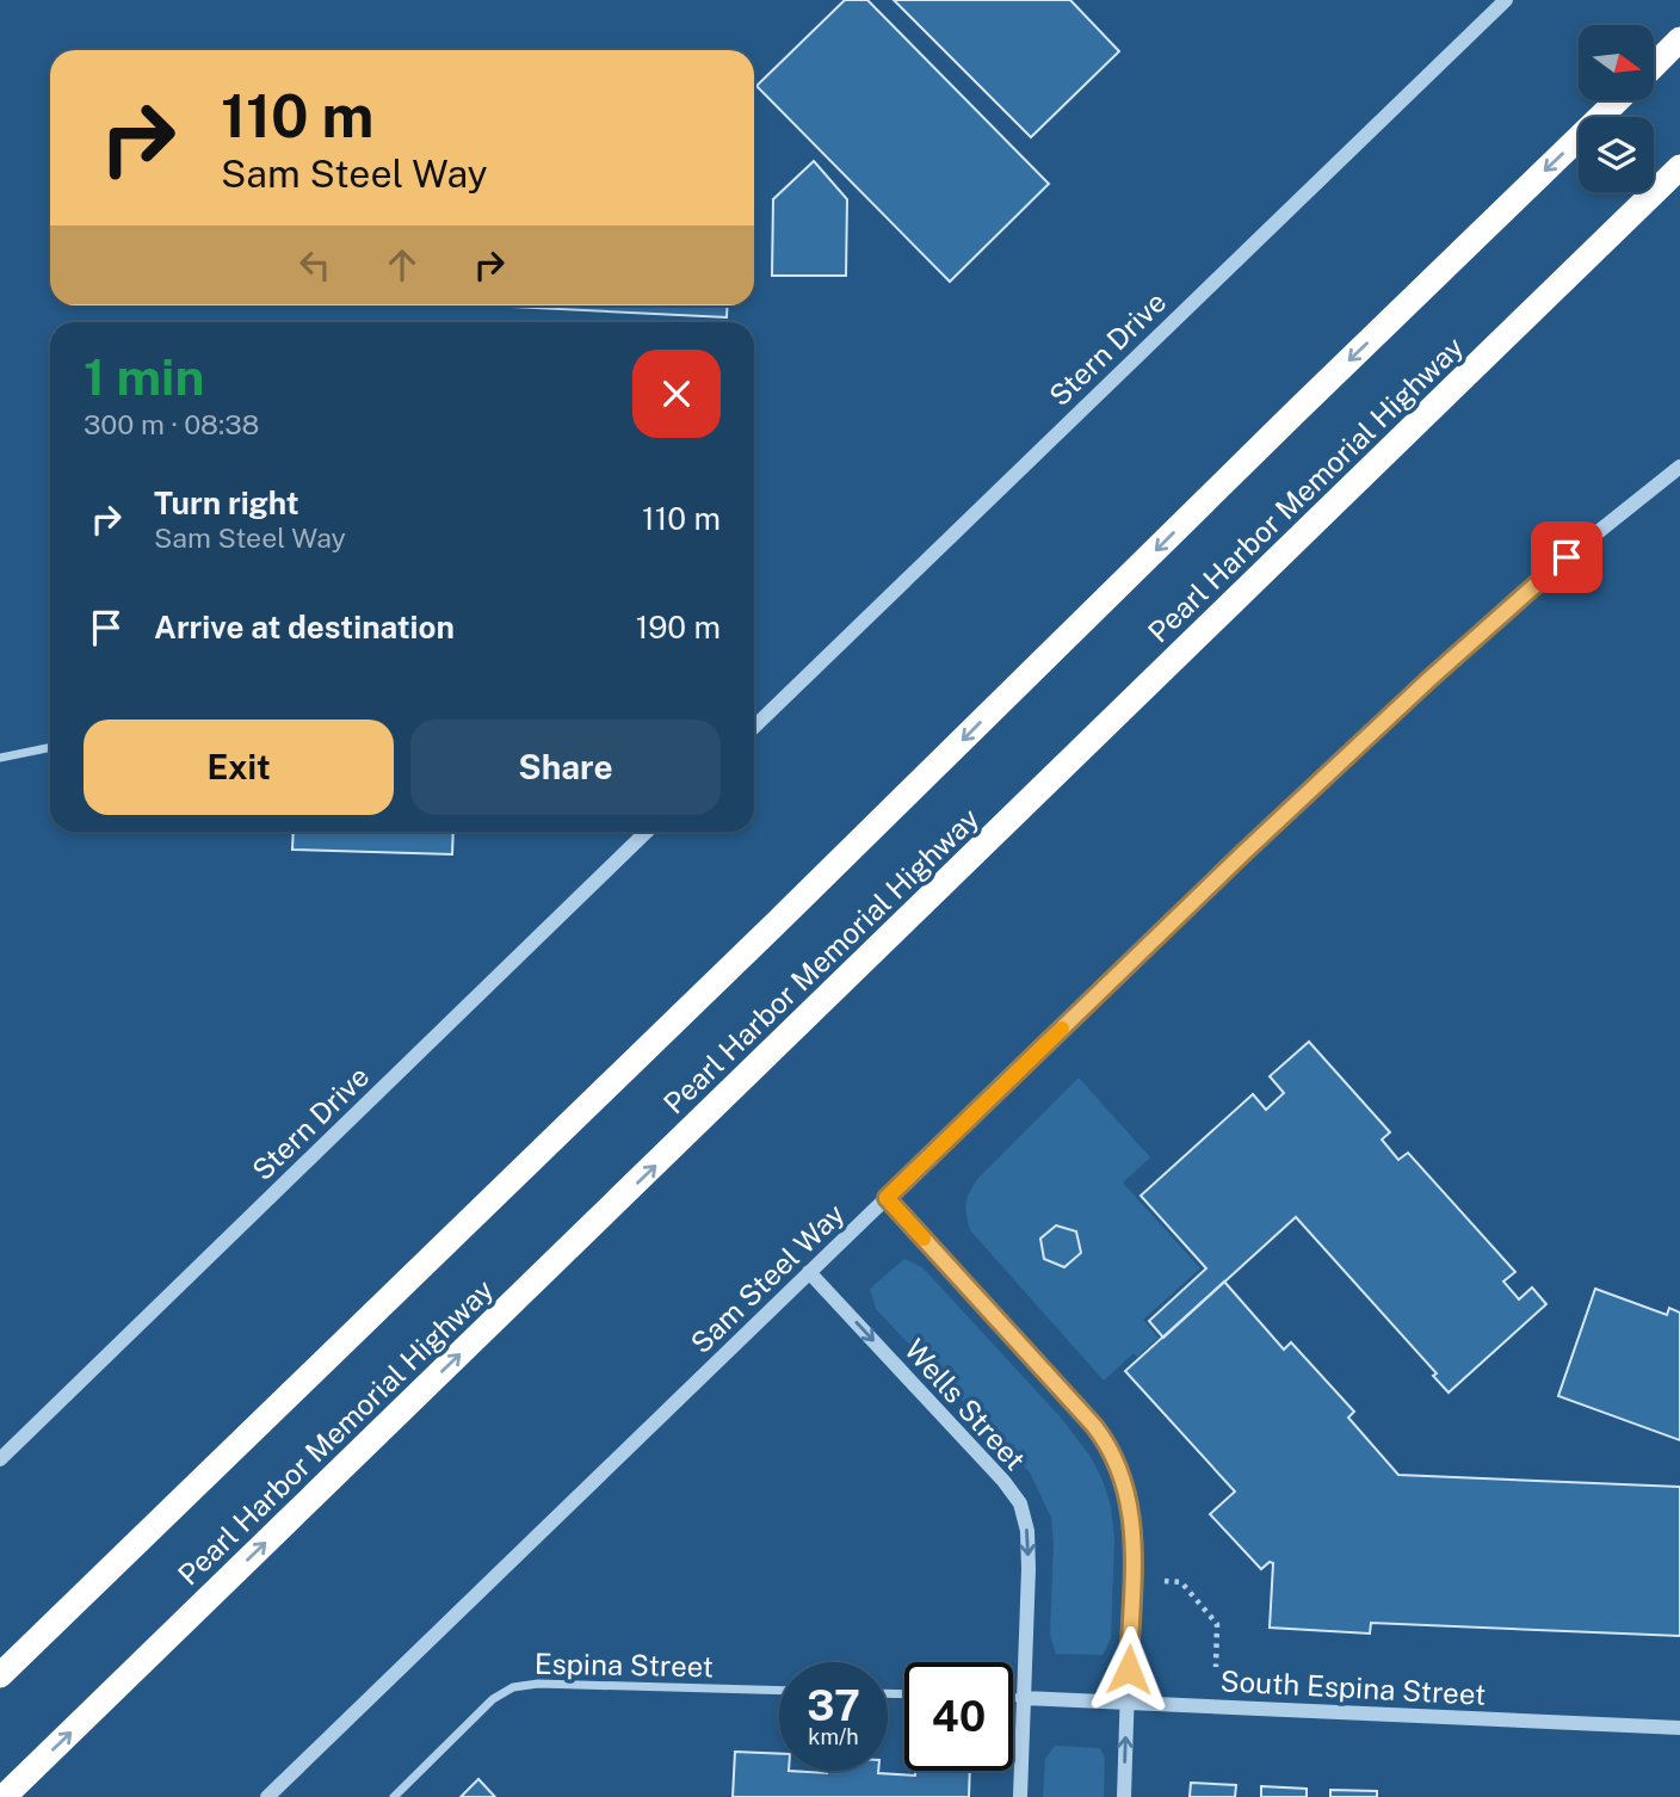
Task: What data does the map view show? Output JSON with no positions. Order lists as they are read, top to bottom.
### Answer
{
  "streets": {
    "highway": ["Pearl Harbor Memorial Highway"],
    "street": [
      "Stern Drive",
      "Sam Steel Way",
      "Wells Street",
      "Espina Street",
      "South Espina Street"
    ]
  },
  "crossings": [
    ["Sam Steel Way", "Wells Street"],
    ["Wells Street", "South Espina Street"]
  ],
  "north": "right",
  "page": {
    "turn": ["110 m", "Sam Steel Way"],
    "heading": ["1 min", "300 m · 08:38"],
    "list": [
      {
        "name": "Turn right",
        "note": "Sam Steel Way",
        "value": "110 m"
      },
      {
        "name": "Arrive at destination",
        "value": "190 m"
      }
    ],
    "buttons": ["Exit", "Share"],
    "speed": "37 km/h",
    "limit": "40"
  }
}
